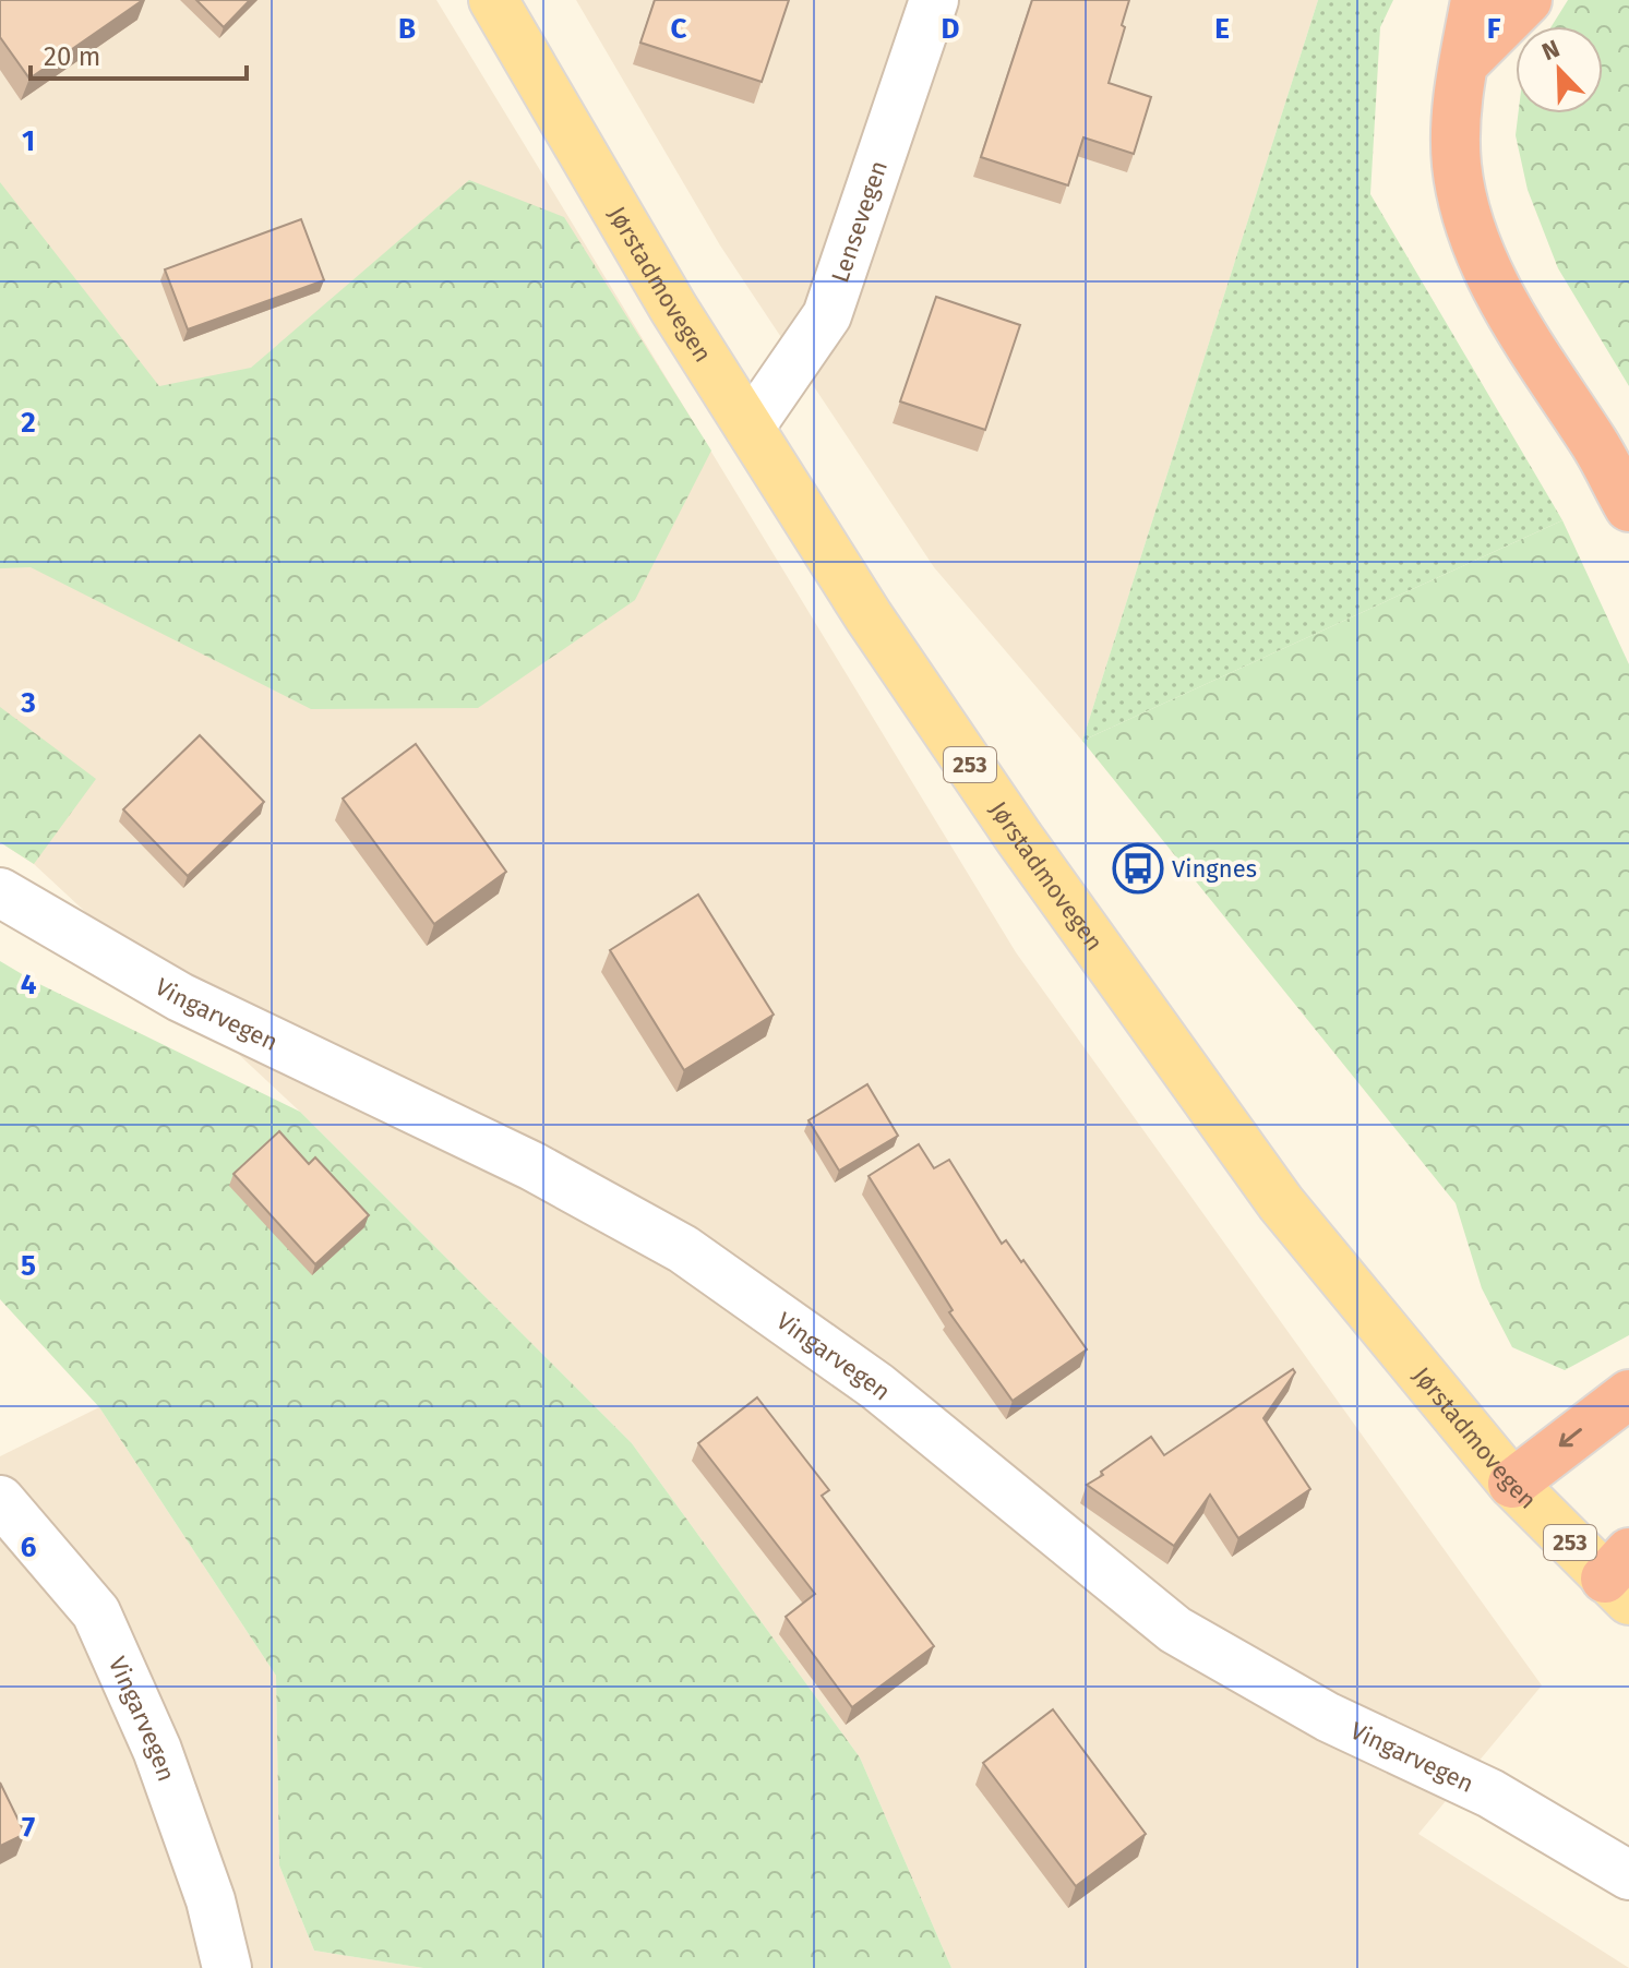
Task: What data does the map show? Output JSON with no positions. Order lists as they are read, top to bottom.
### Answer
{
  "streets": {
    "main road": ["Jørstadmovegen", "253"],
    "street": ["Lensevegen", "Vingarvegen"]
  },
  "crossings": [
    ["Lensevegen", "Jørstadmovegen"]
  ],
  "places": {
    "bus stop": ["Vingnes"]
  },
  "scale_bar": "20 m",
  "north": "top left",
  "grid": {
    "columns": [
      "B",
      "C",
      "D",
      "E",
      "F"
    ],
    "rows": [
      "1",
      "2",
      "3",
      "4",
      "5",
      "6",
      "7"
    ]
  }
}
